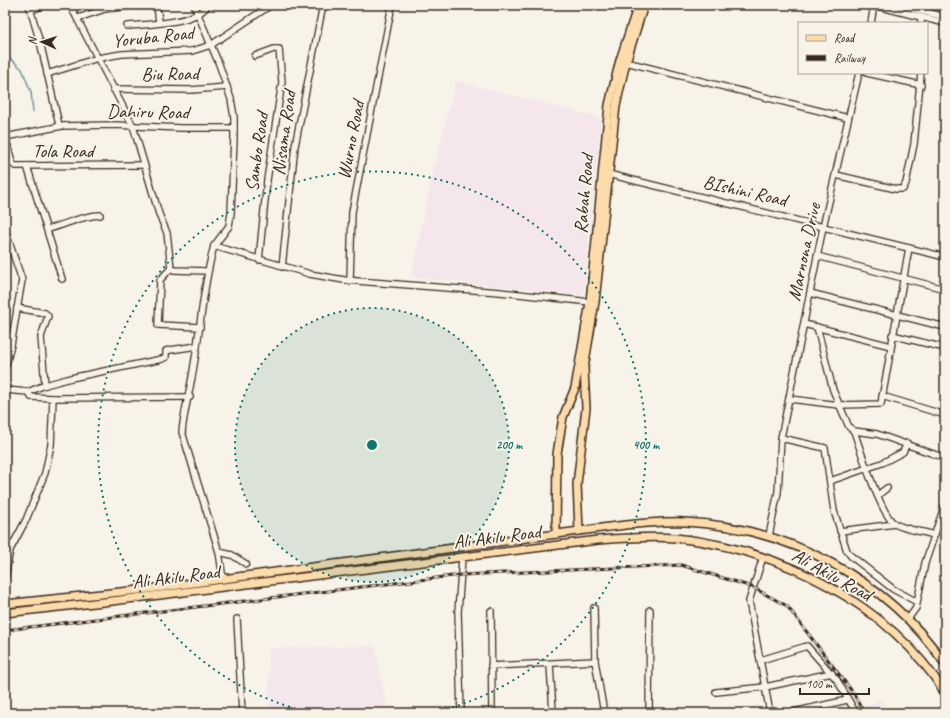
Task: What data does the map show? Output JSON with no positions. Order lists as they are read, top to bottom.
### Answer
{
  "streets": {
    "main road": ["Rabah Road", "Ali Akilu Road"],
    "street": [
      "Yoruba Road",
      "Biu Road",
      "Dahiru Road",
      "Nisama Road",
      "Wurno Road",
      "Tola Road",
      "Sambo Road",
      "BIshini Road",
      "Marnona Drive"
    ]
  },
  "crossings": [
    ["Dahiru Road", "Tola Road"],
    ["BIshini Road", "Rabah Road"],
    ["BIshini Road", "Marnona Drive"],
    ["Rabah Road", "Ali Akilu Road"],
    ["Marnona Drive", "Ali Akilu Road"]
  ],
  "legend": ["Road", "Railway"],
  "scale_bar": "100 m",
  "north": "left",
  "rings": ["200 m", "400 m"]
}
